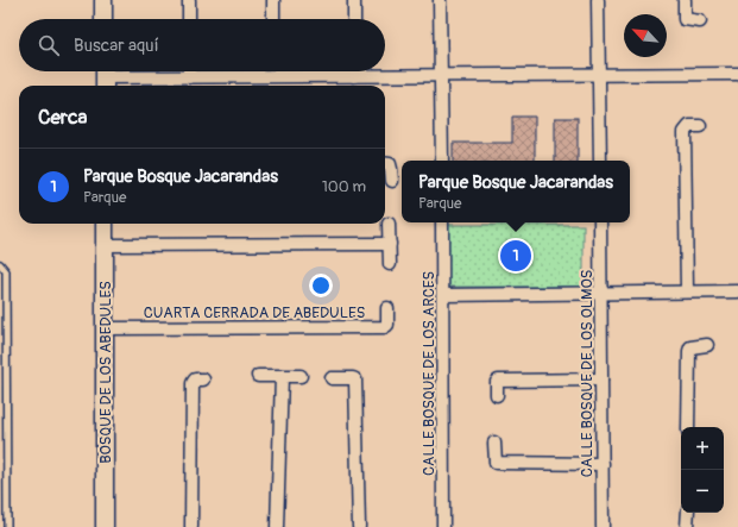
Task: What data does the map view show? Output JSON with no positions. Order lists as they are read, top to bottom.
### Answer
{
  "streets": {
    "street": [
      "CUARTA CERRADA DE ABEDULES",
      "BOSQUE DE LOS ABEDULES",
      "CALLE BOSQUE DE LOS ARCES",
      "CALLE BOSQUE DE LOS OLMOS"
    ]
  },
  "crossings": [
    ["CUARTA CERRADA DE ABEDULES", "BOSQUE DE LOS ABEDULES"]
  ],
  "north": "top left",
  "page": {
    "search": "Buscar aquí",
    "heading": "Cerca",
    "list": [
      {
        "mark": "1",
        "name": "Parque Bosque Jacarandas",
        "note": "Parque",
        "value": "100 m"
      }
    ],
    "popup": ["Parque Bosque Jacarandas", "Parque"],
    "pins": "1",
    "map_buttons": ["+", "−"]
  }
}
